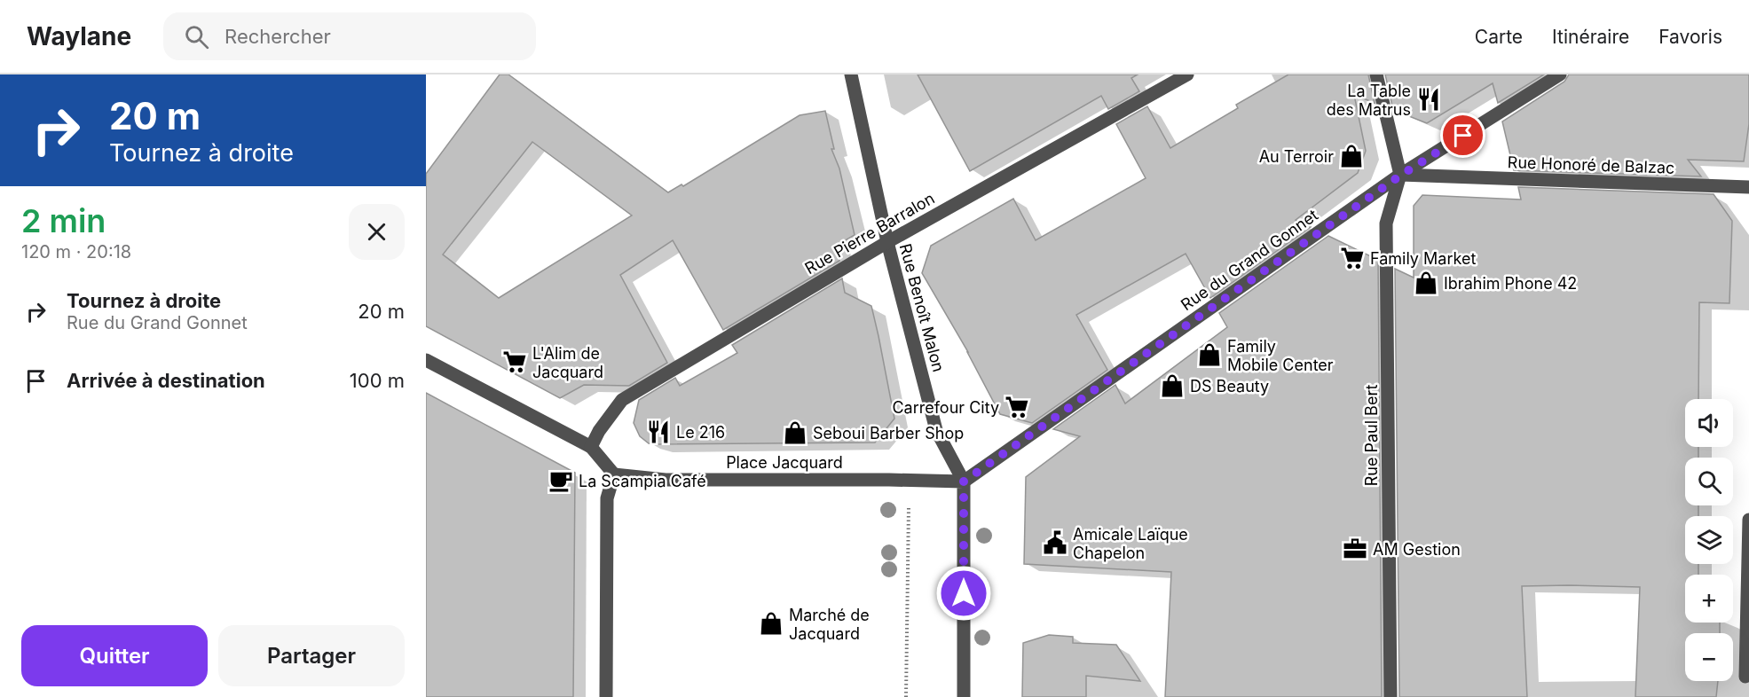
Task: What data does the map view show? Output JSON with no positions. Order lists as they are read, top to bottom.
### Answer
{
  "streets": {
    "street": [
      "Rue Honoré de Balzac",
      "Rue Pierre Barralon",
      "Rue du Grand Gonnet",
      "Rue Benoît Malon",
      "Rue Paul Bert",
      "Place Jacquard"
    ]
  },
  "crossings": [
    ["Rue Honoré de Balzac", "Rue du Grand Gonnet"],
    ["Rue Honoré de Balzac", "Rue Paul Bert"],
    ["Rue Pierre Barralon", "Rue Benoît Malon"],
    ["Rue du Grand Gonnet", "Rue Benoît Malon"],
    ["Rue du Grand Gonnet", "Rue Paul Bert"],
    ["Rue du Grand Gonnet", "Place Jacquard"],
    ["Rue Benoît Malon", "Place Jacquard"]
  ],
  "places": {
    "restaurant": ["La Table des Matrus", "Le 216"],
    "shop": [
      "Au Terroir",
      "Ibrahim Phone 42",
      "Family Mobile Center",
      "DS Beauty",
      "Seboui Barber Shop",
      "Marché de Jacquard"
    ],
    "supermarket": ["Family Market", "L'Alim de Jacquard", "Carrefour City"],
    "cafe": ["La Scampia Café"],
    "public building": ["Amicale Laïque Chapelon"],
    "office": ["AM Gestion"]
  },
  "page": {
    "header": "Waylane",
    "search": "Rechercher",
    "nav": ["Carte", "Itinéraire", "Favoris"],
    "turn": ["20 m", "Tournez à droite"],
    "heading": ["2 min", "120 m · 20:18"],
    "list": [
      {
        "name": "Tournez à droite",
        "note": "Rue du Grand Gonnet",
        "value": "20 m"
      },
      {
        "name": "Arrivée à destination",
        "value": "100 m"
      }
    ],
    "map_buttons": ["+", "−"],
    "buttons": ["Quitter", "Partager"]
  }
}
